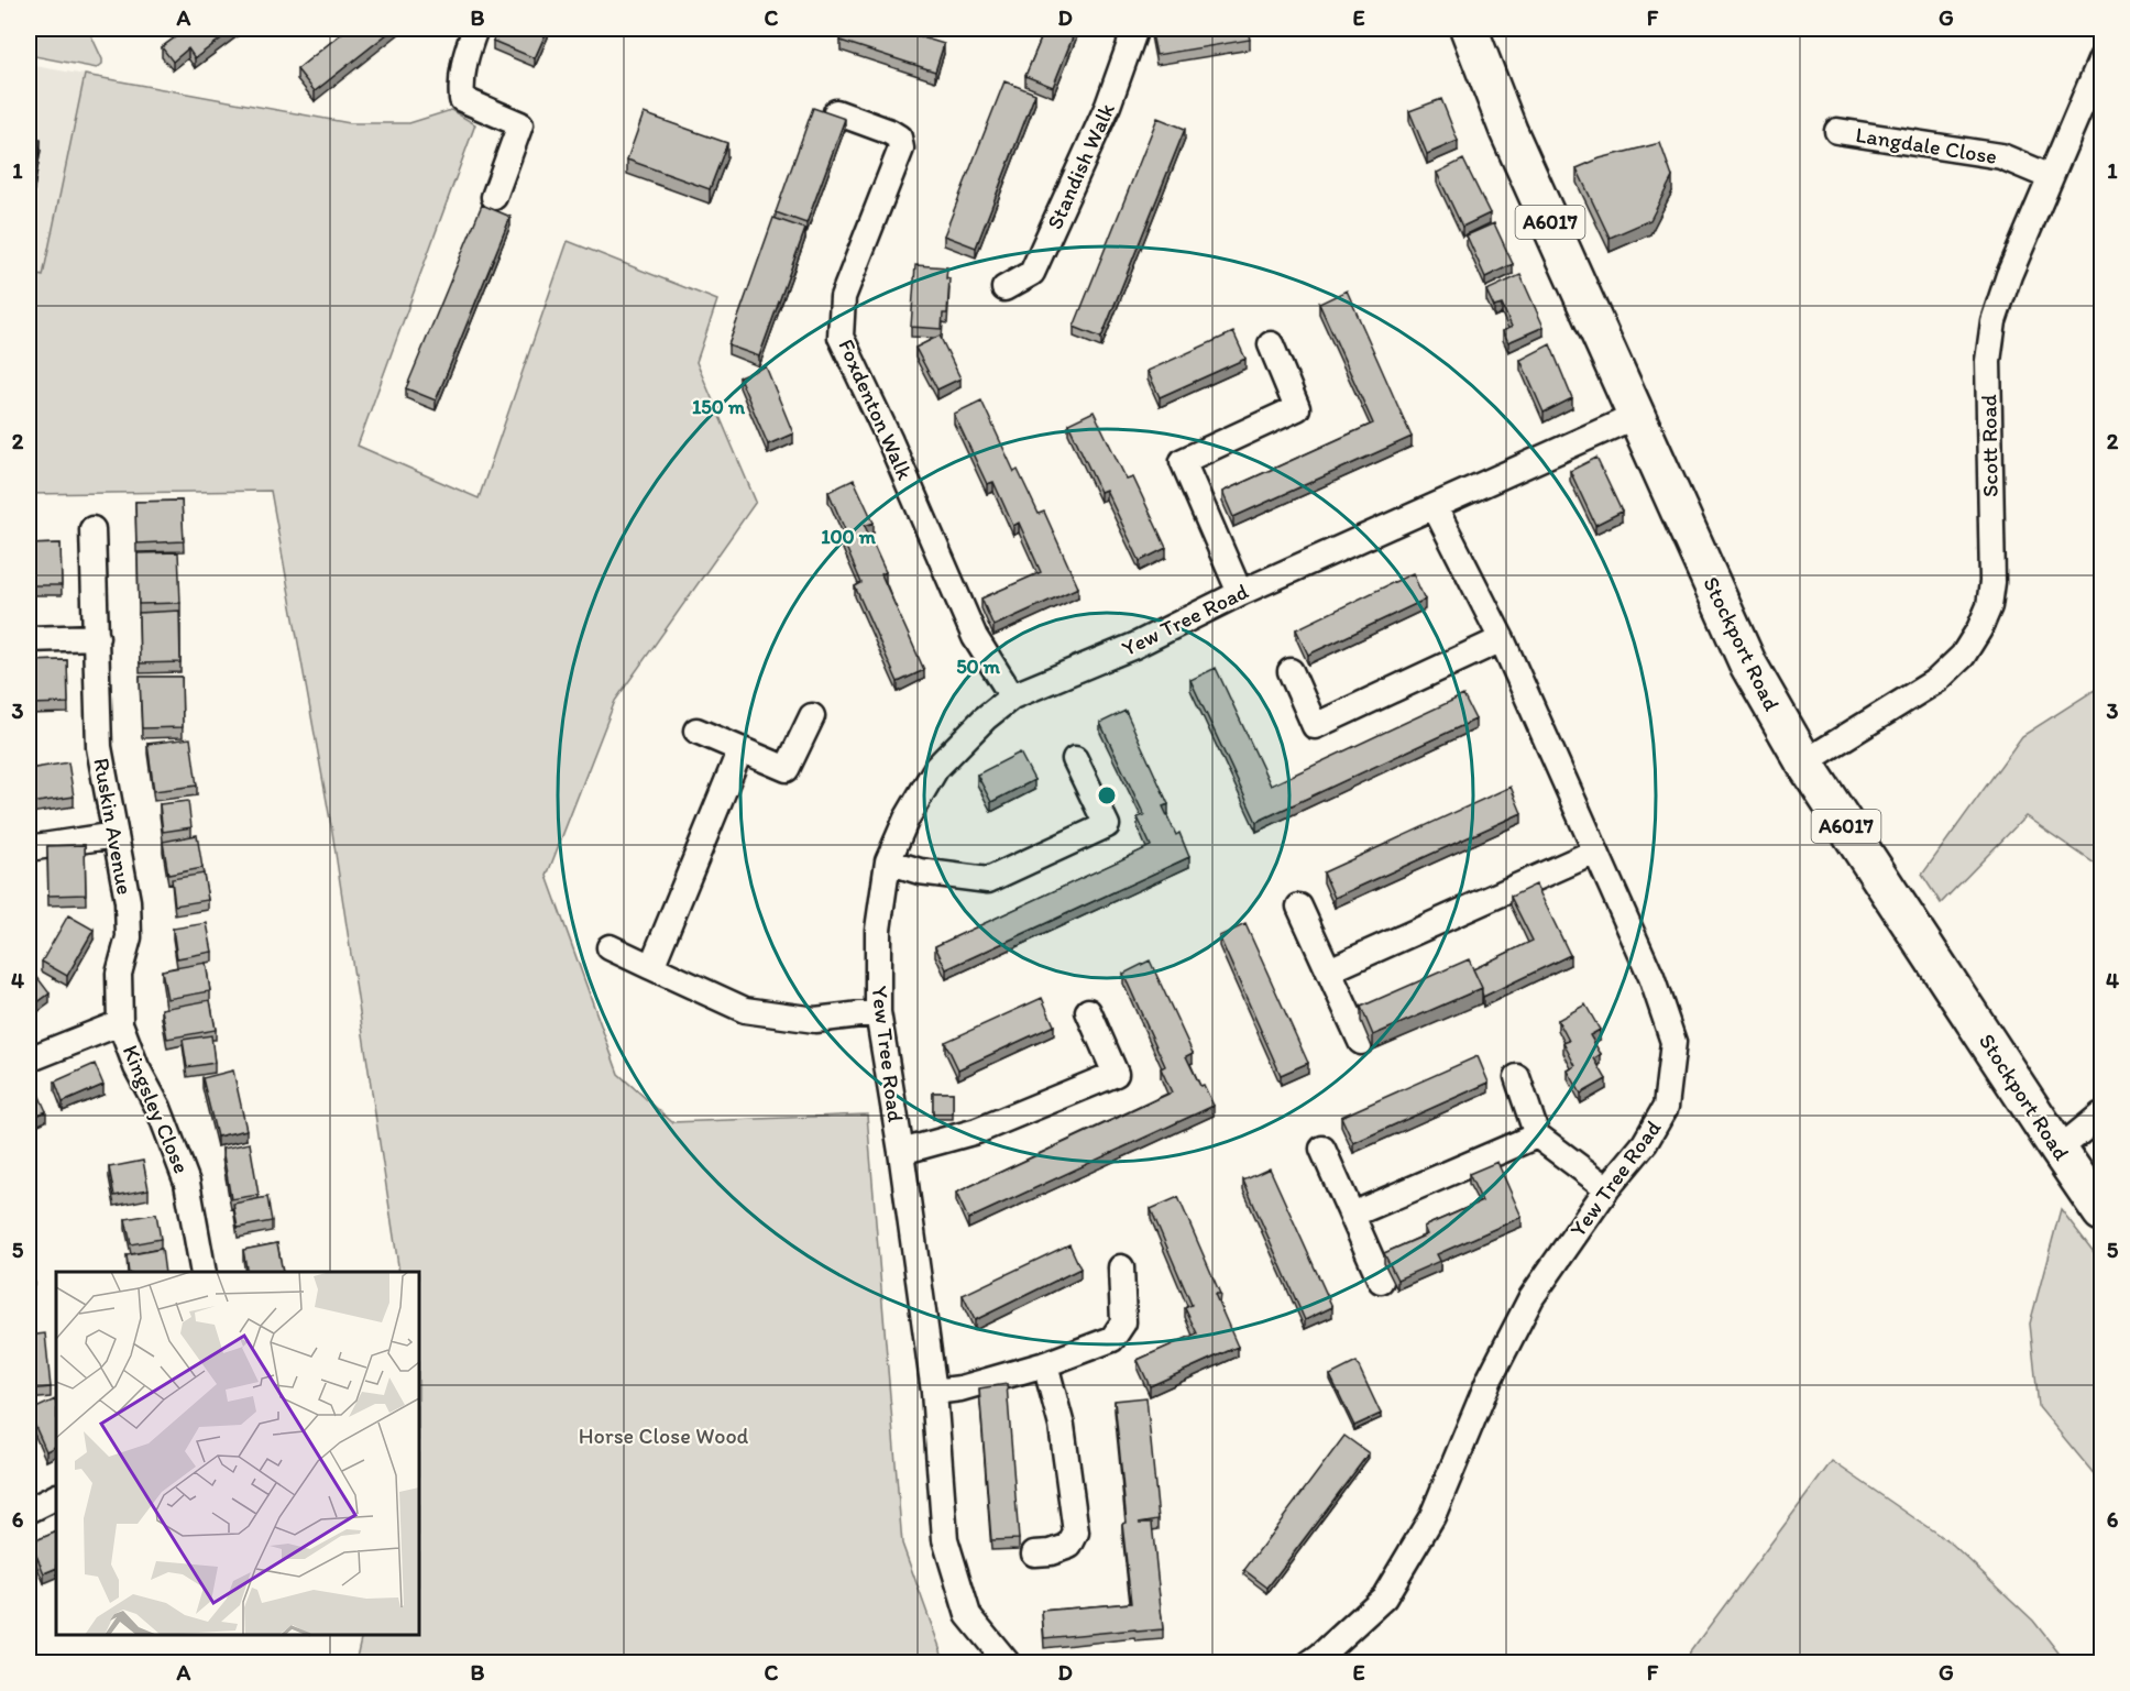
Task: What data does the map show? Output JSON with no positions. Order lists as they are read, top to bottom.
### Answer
{
  "streets": {
    "highway": ["A6017", "Stockport Road"],
    "street": [
      "Langdale Close",
      "Standish Walk",
      "Foxdenton Walk",
      "Scott Road",
      "Yew Tree Road",
      "Ruskin Avenue",
      "Kingsley Close"
    ]
  },
  "crossings": [
    ["Langdale Close", "Scott Road"],
    ["Foxdenton Walk", "Yew Tree Road"],
    ["Scott Road", "Stockport Road"],
    ["Yew Tree Road", "Stockport Road"],
    ["Ruskin Avenue", "Kingsley Close"]
  ],
  "parks": ["Horse Close Wood"],
  "grid": {
    "columns": [
      "A",
      "B",
      "C",
      "D",
      "E",
      "F",
      "G"
    ],
    "rows": [
      "1",
      "2",
      "3",
      "4",
      "5",
      "6"
    ]
  },
  "rings": ["150 m", "100 m", "50 m"]
}
